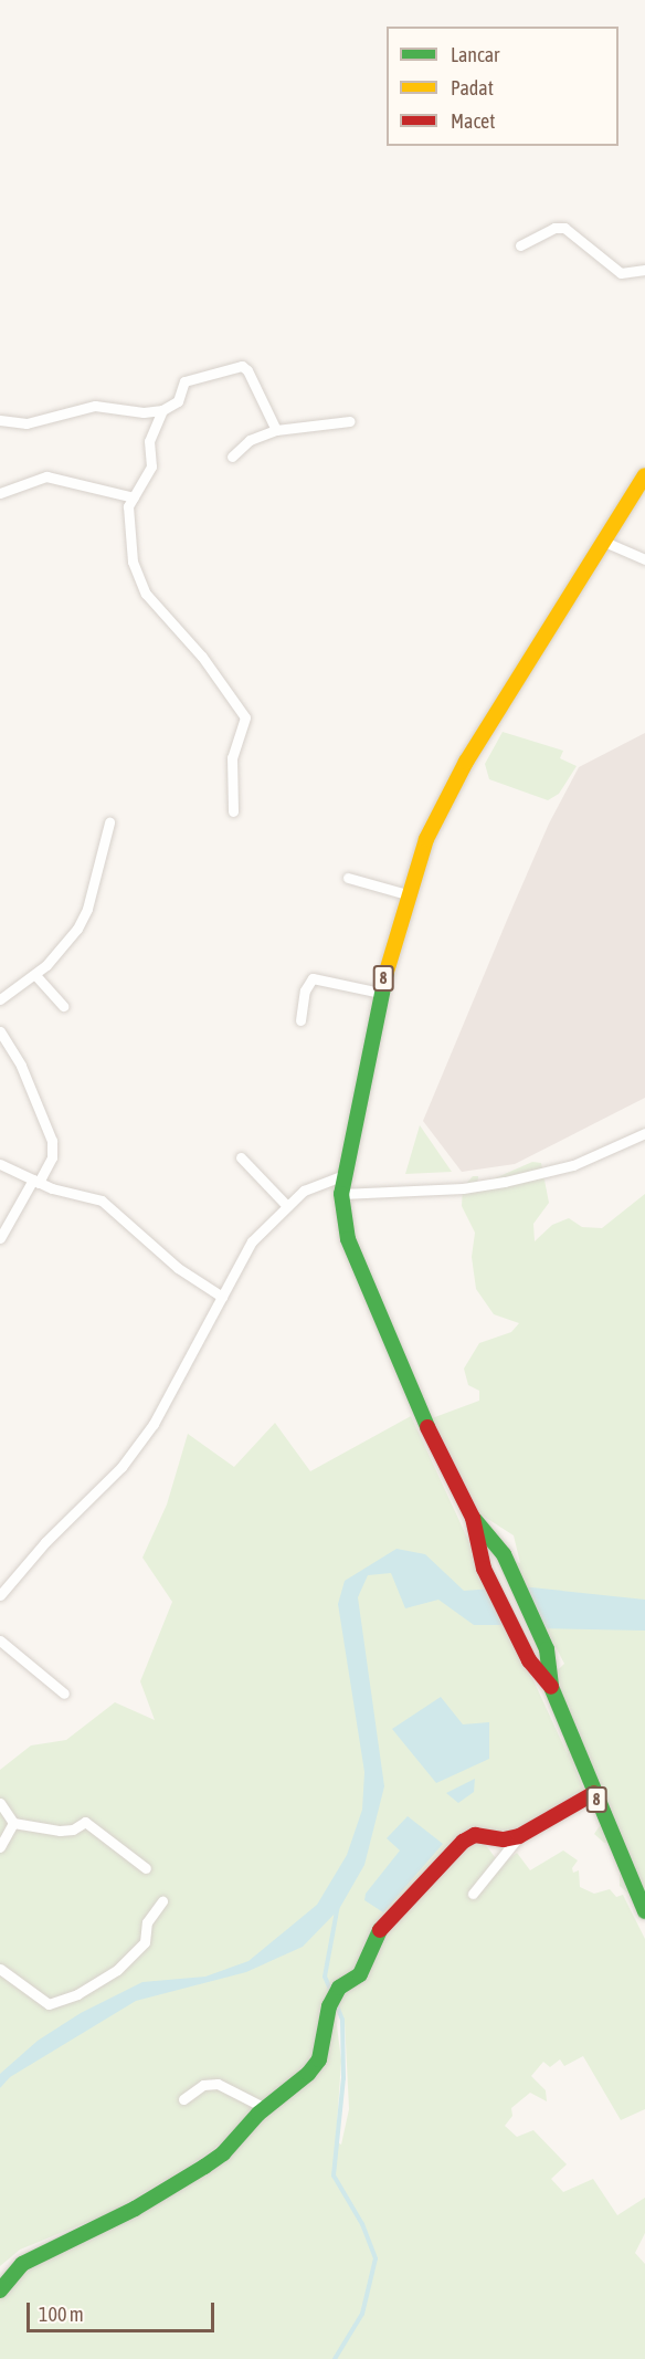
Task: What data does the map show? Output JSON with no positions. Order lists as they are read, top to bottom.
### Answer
{
  "streets": {
    "main road": ["8"]
  },
  "legend": ["Lancar", "Padat", "Macet"],
  "scale_bar": "100 m"
}
